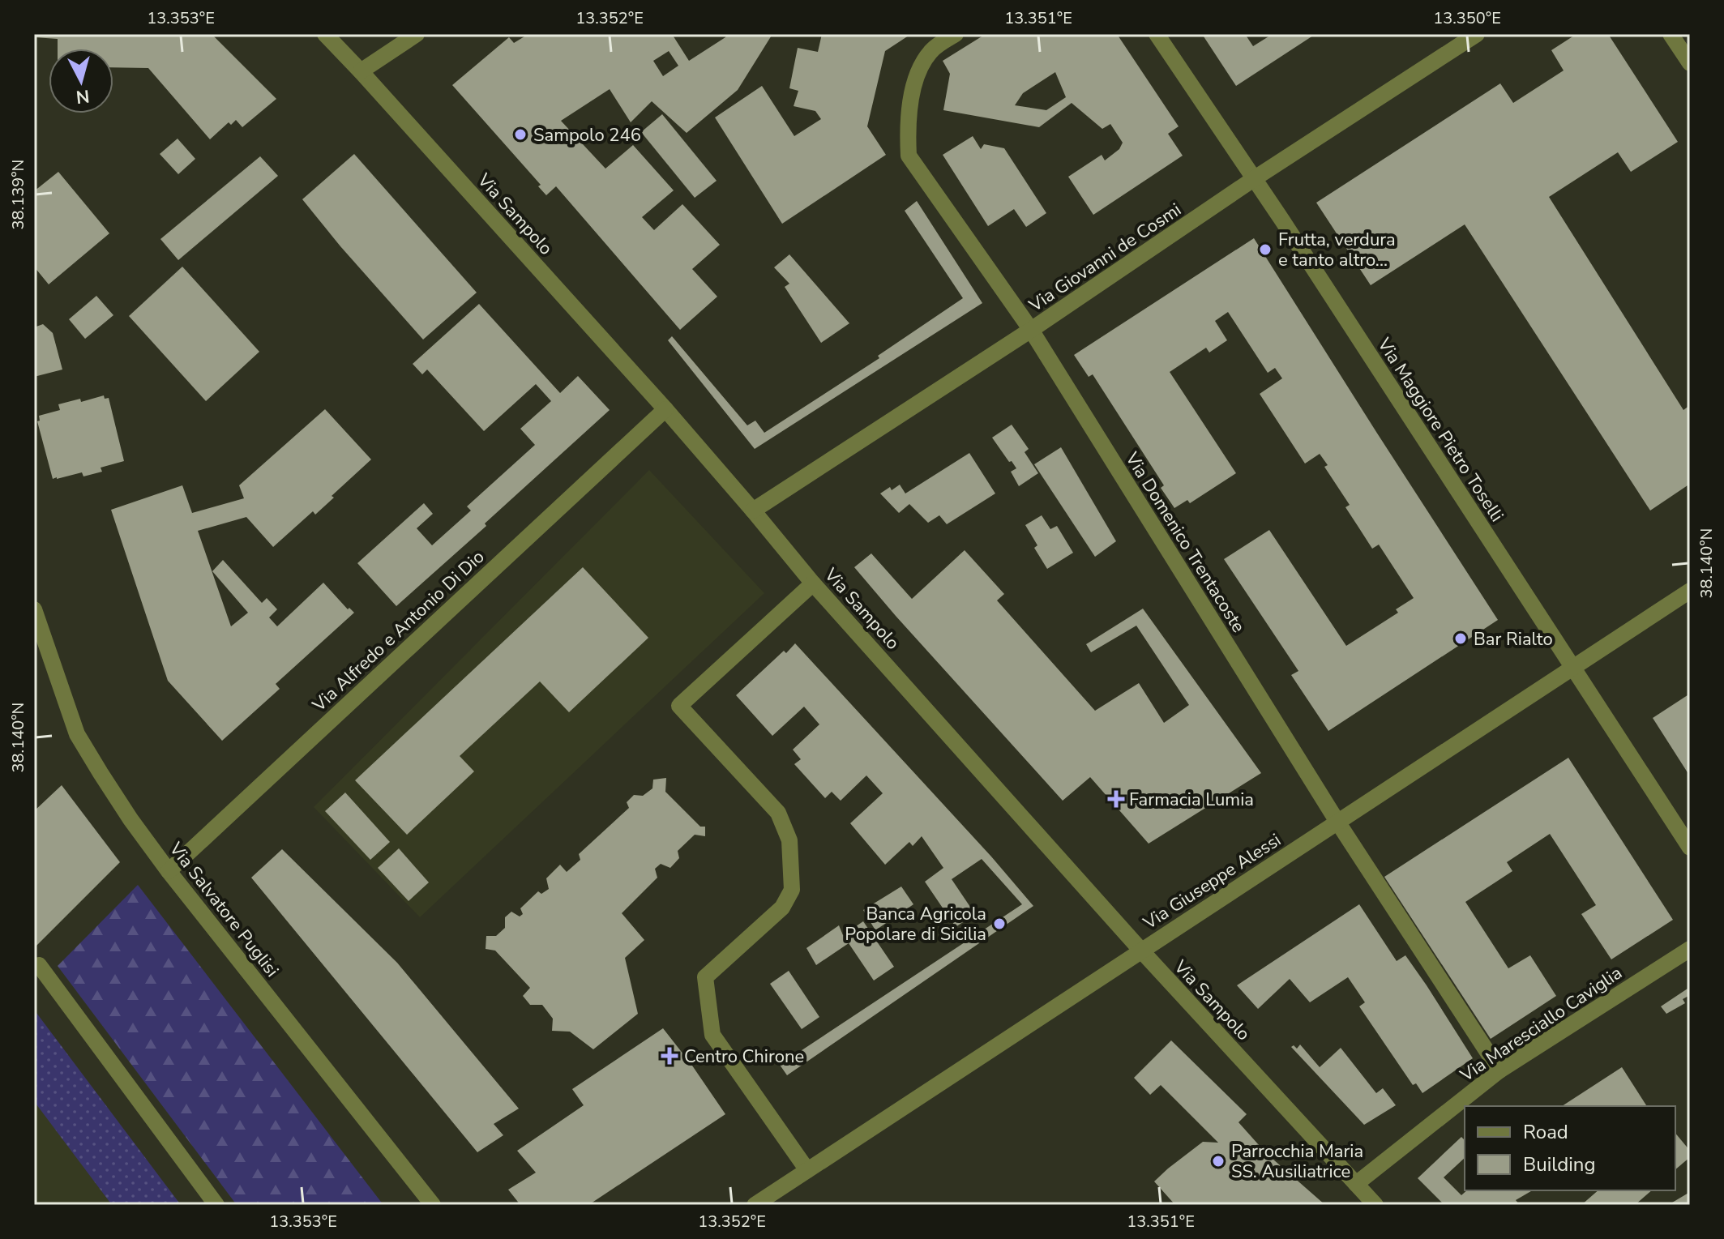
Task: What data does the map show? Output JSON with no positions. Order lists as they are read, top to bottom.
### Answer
{
  "streets": {
    "street": [
      "Via Sampolo",
      "Via Giovanni de Cosmi",
      "Via Maggiore Pietro Toselli",
      "Via Domenico Trentacoste",
      "Via Alfredo e Antonio Di Dio",
      "Via Giuseppe Alessi",
      "Via Salvatore Puglisi",
      "Via Maresciallo Caviglia"
    ]
  },
  "crossings": [
    ["Via Sampolo", "Via Giovanni de Cosmi"],
    ["Via Sampolo", "Via Alfredo e Antonio Di Dio"],
    ["Via Sampolo", "Via Giuseppe Alessi"],
    ["Via Sampolo", "Via Maresciallo Caviglia"],
    ["Via Giovanni de Cosmi", "Via Maggiore Pietro Toselli"],
    ["Via Giovanni de Cosmi", "Via Domenico Trentacoste"],
    ["Via Maggiore Pietro Toselli", "Via Giuseppe Alessi"],
    ["Via Domenico Trentacoste", "Via Giuseppe Alessi"],
    ["Via Domenico Trentacoste", "Via Maresciallo Caviglia"],
    ["Via Alfredo e Antonio Di Dio", "Via Salvatore Puglisi"]
  ],
  "places": {
    "other": [
      "Sampolo 246",
      "Frutta, verdura e tanto altro...",
      "Bar Rialto",
      "Banca Agricola Popolare di Sicilia",
      "Parrocchia Maria SS. Ausiliatrice"
    ],
    "health": ["Farmacia Lumia", "Centro Chirone"]
  },
  "legend": ["Road", "Building"],
  "north": "bottom",
  "coordinates": [
    "13.353°E",
    "13.352°E",
    "13.351°E",
    "13.350°E",
    "38.139°N",
    "38.140°N"
  ]
}
